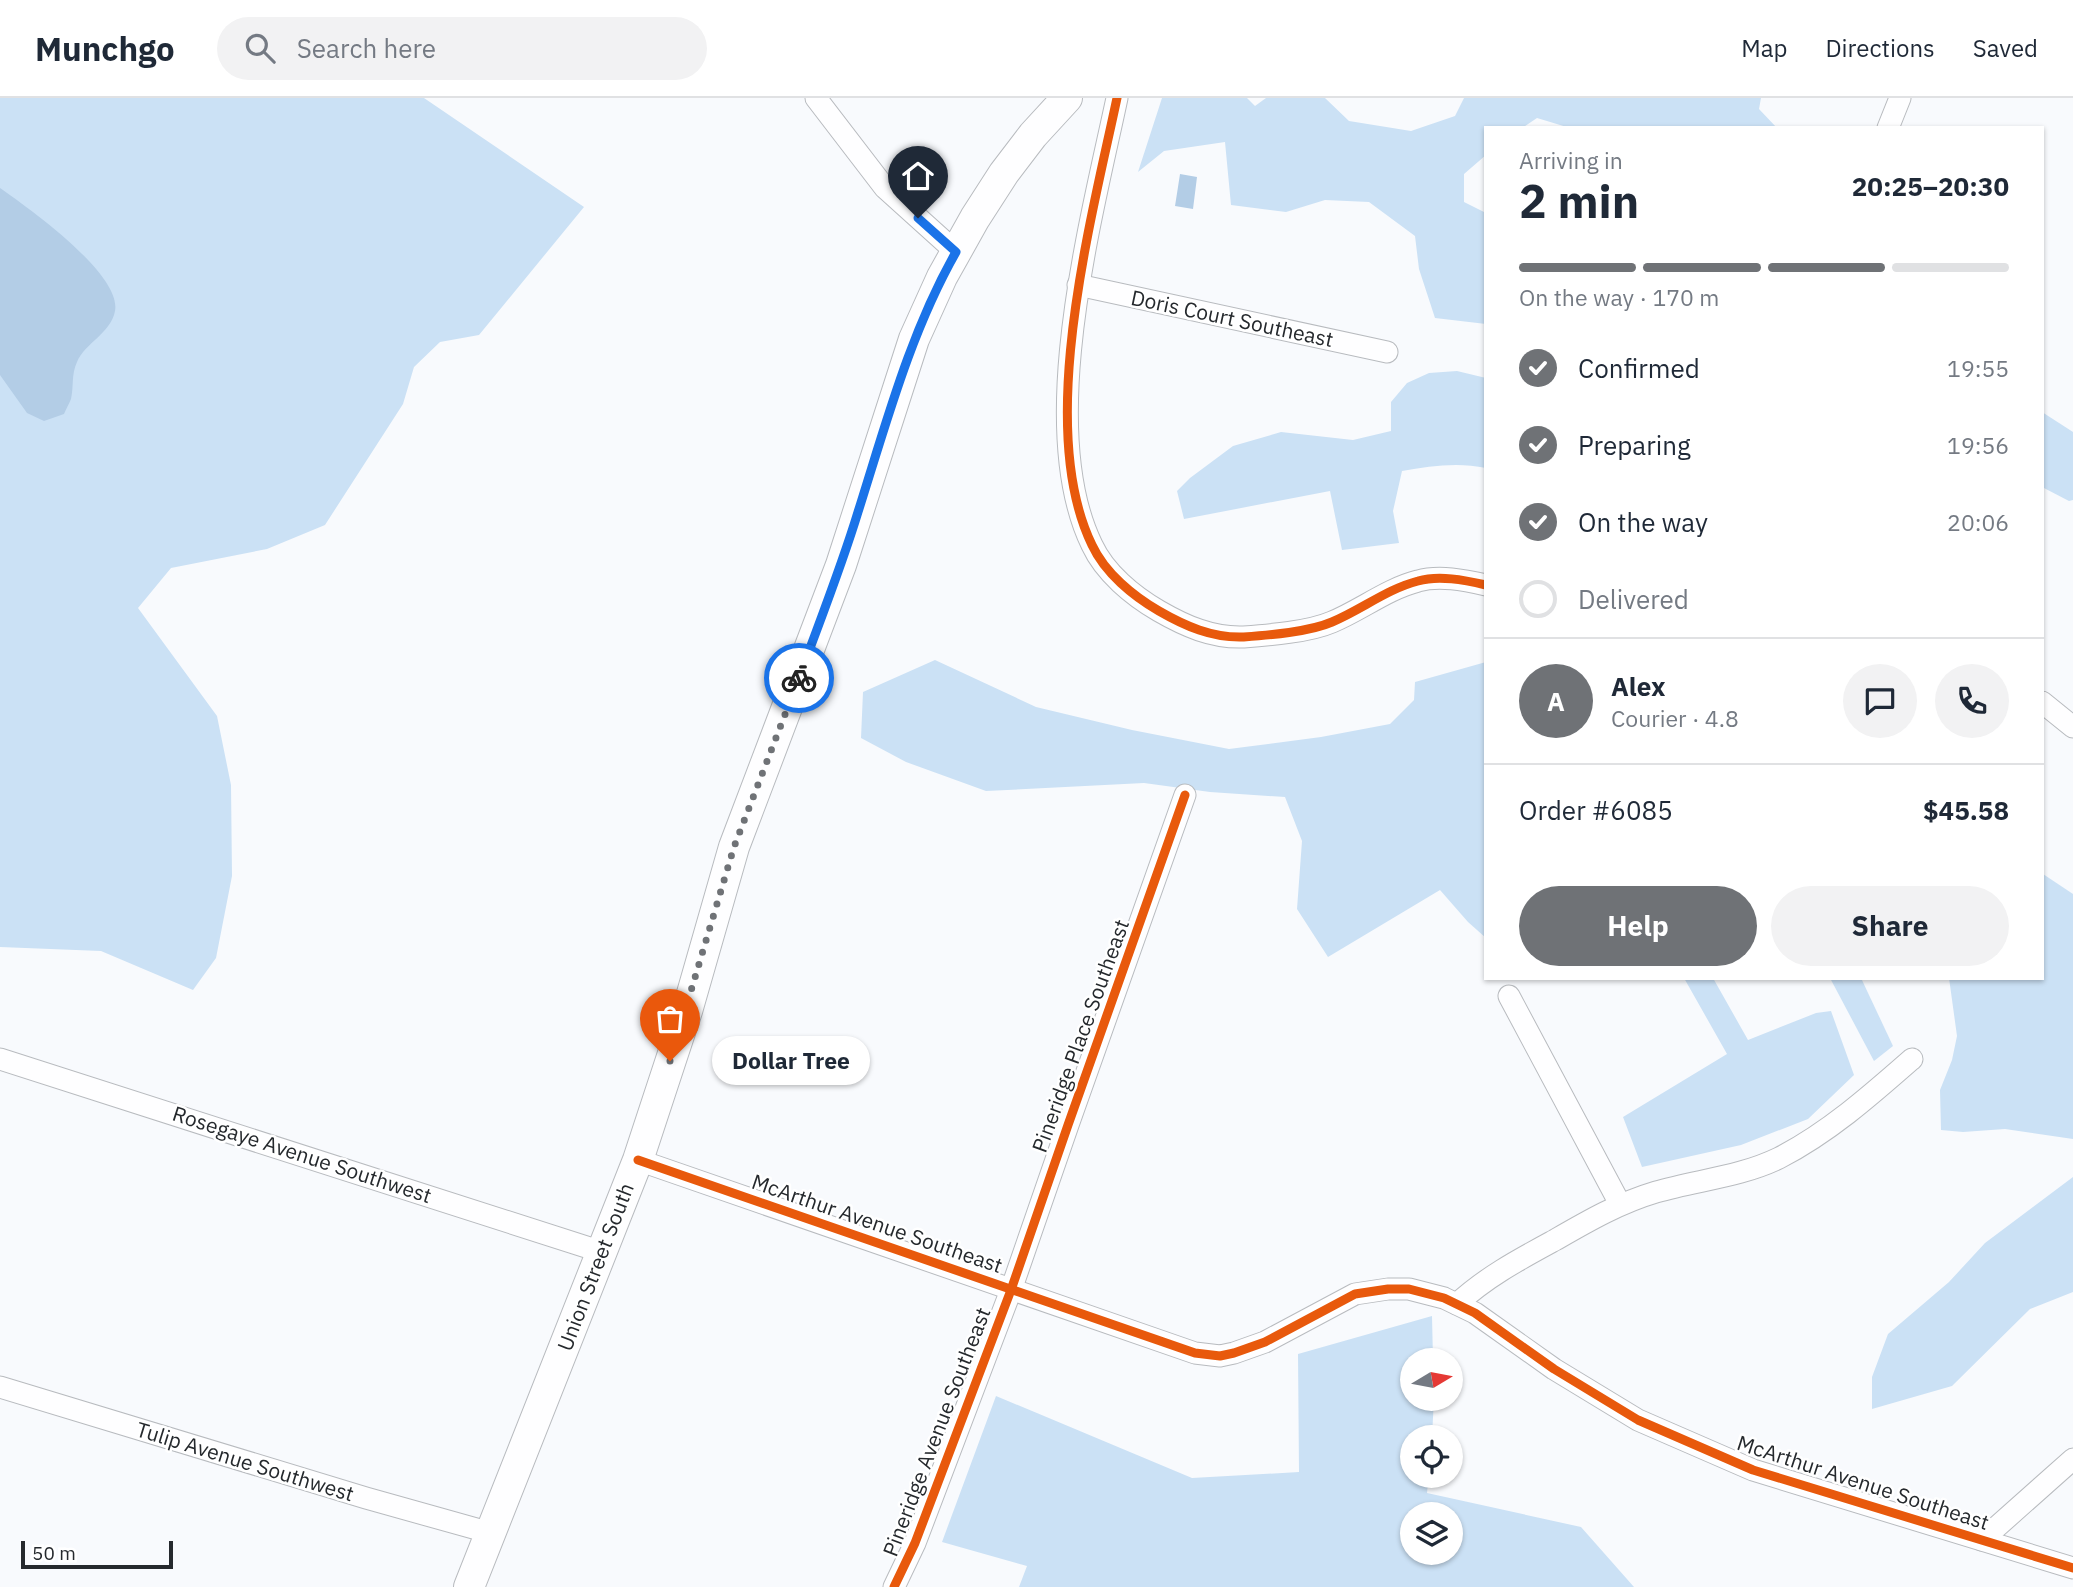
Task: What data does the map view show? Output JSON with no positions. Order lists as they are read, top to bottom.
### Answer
{
  "streets": {
    "main road": ["Union Street South"],
    "street": [
      "Doris Court Southeast",
      "Pineridge Place Southeast",
      "Rosegaye Avenue Southwest",
      "McArthur Avenue Southeast",
      "Pineridge Avenue Southeast",
      "Tulip Avenue Southwest"
    ]
  },
  "crossings": [
    ["Pineridge Place Southeast", "McArthur Avenue Southeast"],
    ["Pineridge Place Southeast", "Pineridge Avenue Southeast"],
    ["Rosegaye Avenue Southwest", "Union Street South"],
    ["McArthur Avenue Southeast", "Union Street South"],
    ["McArthur Avenue Southeast", "Pineridge Avenue Southeast"],
    ["Union Street South", "Tulip Avenue Southwest"]
  ],
  "places": ["Dollar Tree"],
  "scale_bar": "50 m",
  "north": "right",
  "page": {
    "header": "Munchgo",
    "search": "Search here",
    "nav": ["Map", "Directions", "Saved"],
    "heading": ["2 min", "Arriving in", "20:25–20:30"],
    "panel": [
      "Alex",
      "Courier · 4.8",
      "Order #6085",
      "$45.58"
    ],
    "bar": "On the way · 170 m",
    "list": [
      ["Confirmed", "19:55"],
      ["Preparing", "19:56"],
      ["On the way", "20:06"],
      "Delivered"
    ],
    "round": "A",
    "buttons": ["Help", "Share"],
    "bubble": "Dollar Tree",
    "scale": "50 m"
  }
}
